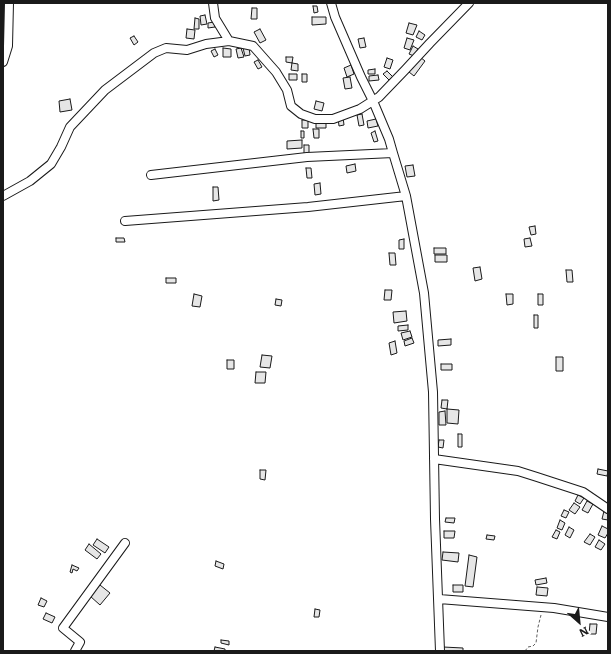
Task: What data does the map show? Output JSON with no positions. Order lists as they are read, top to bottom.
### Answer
{
  "north": "bottom right"
}
